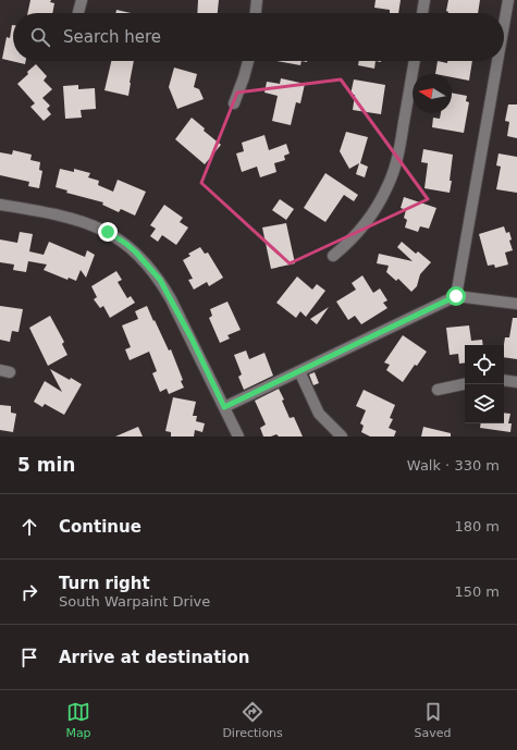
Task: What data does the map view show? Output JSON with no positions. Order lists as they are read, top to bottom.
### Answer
{
  "north": "left",
  "page": {
    "search": "Search here",
    "heading": ["5 min", "Walk · 330 m"],
    "list": [
      ["Continue", "180 m"],
      ["Turn right", "South Warpaint Drive", "150 m"],
      "Arrive at destination"
    ],
    "nav": ["Map", "Directions", "Saved"]
  }
}
